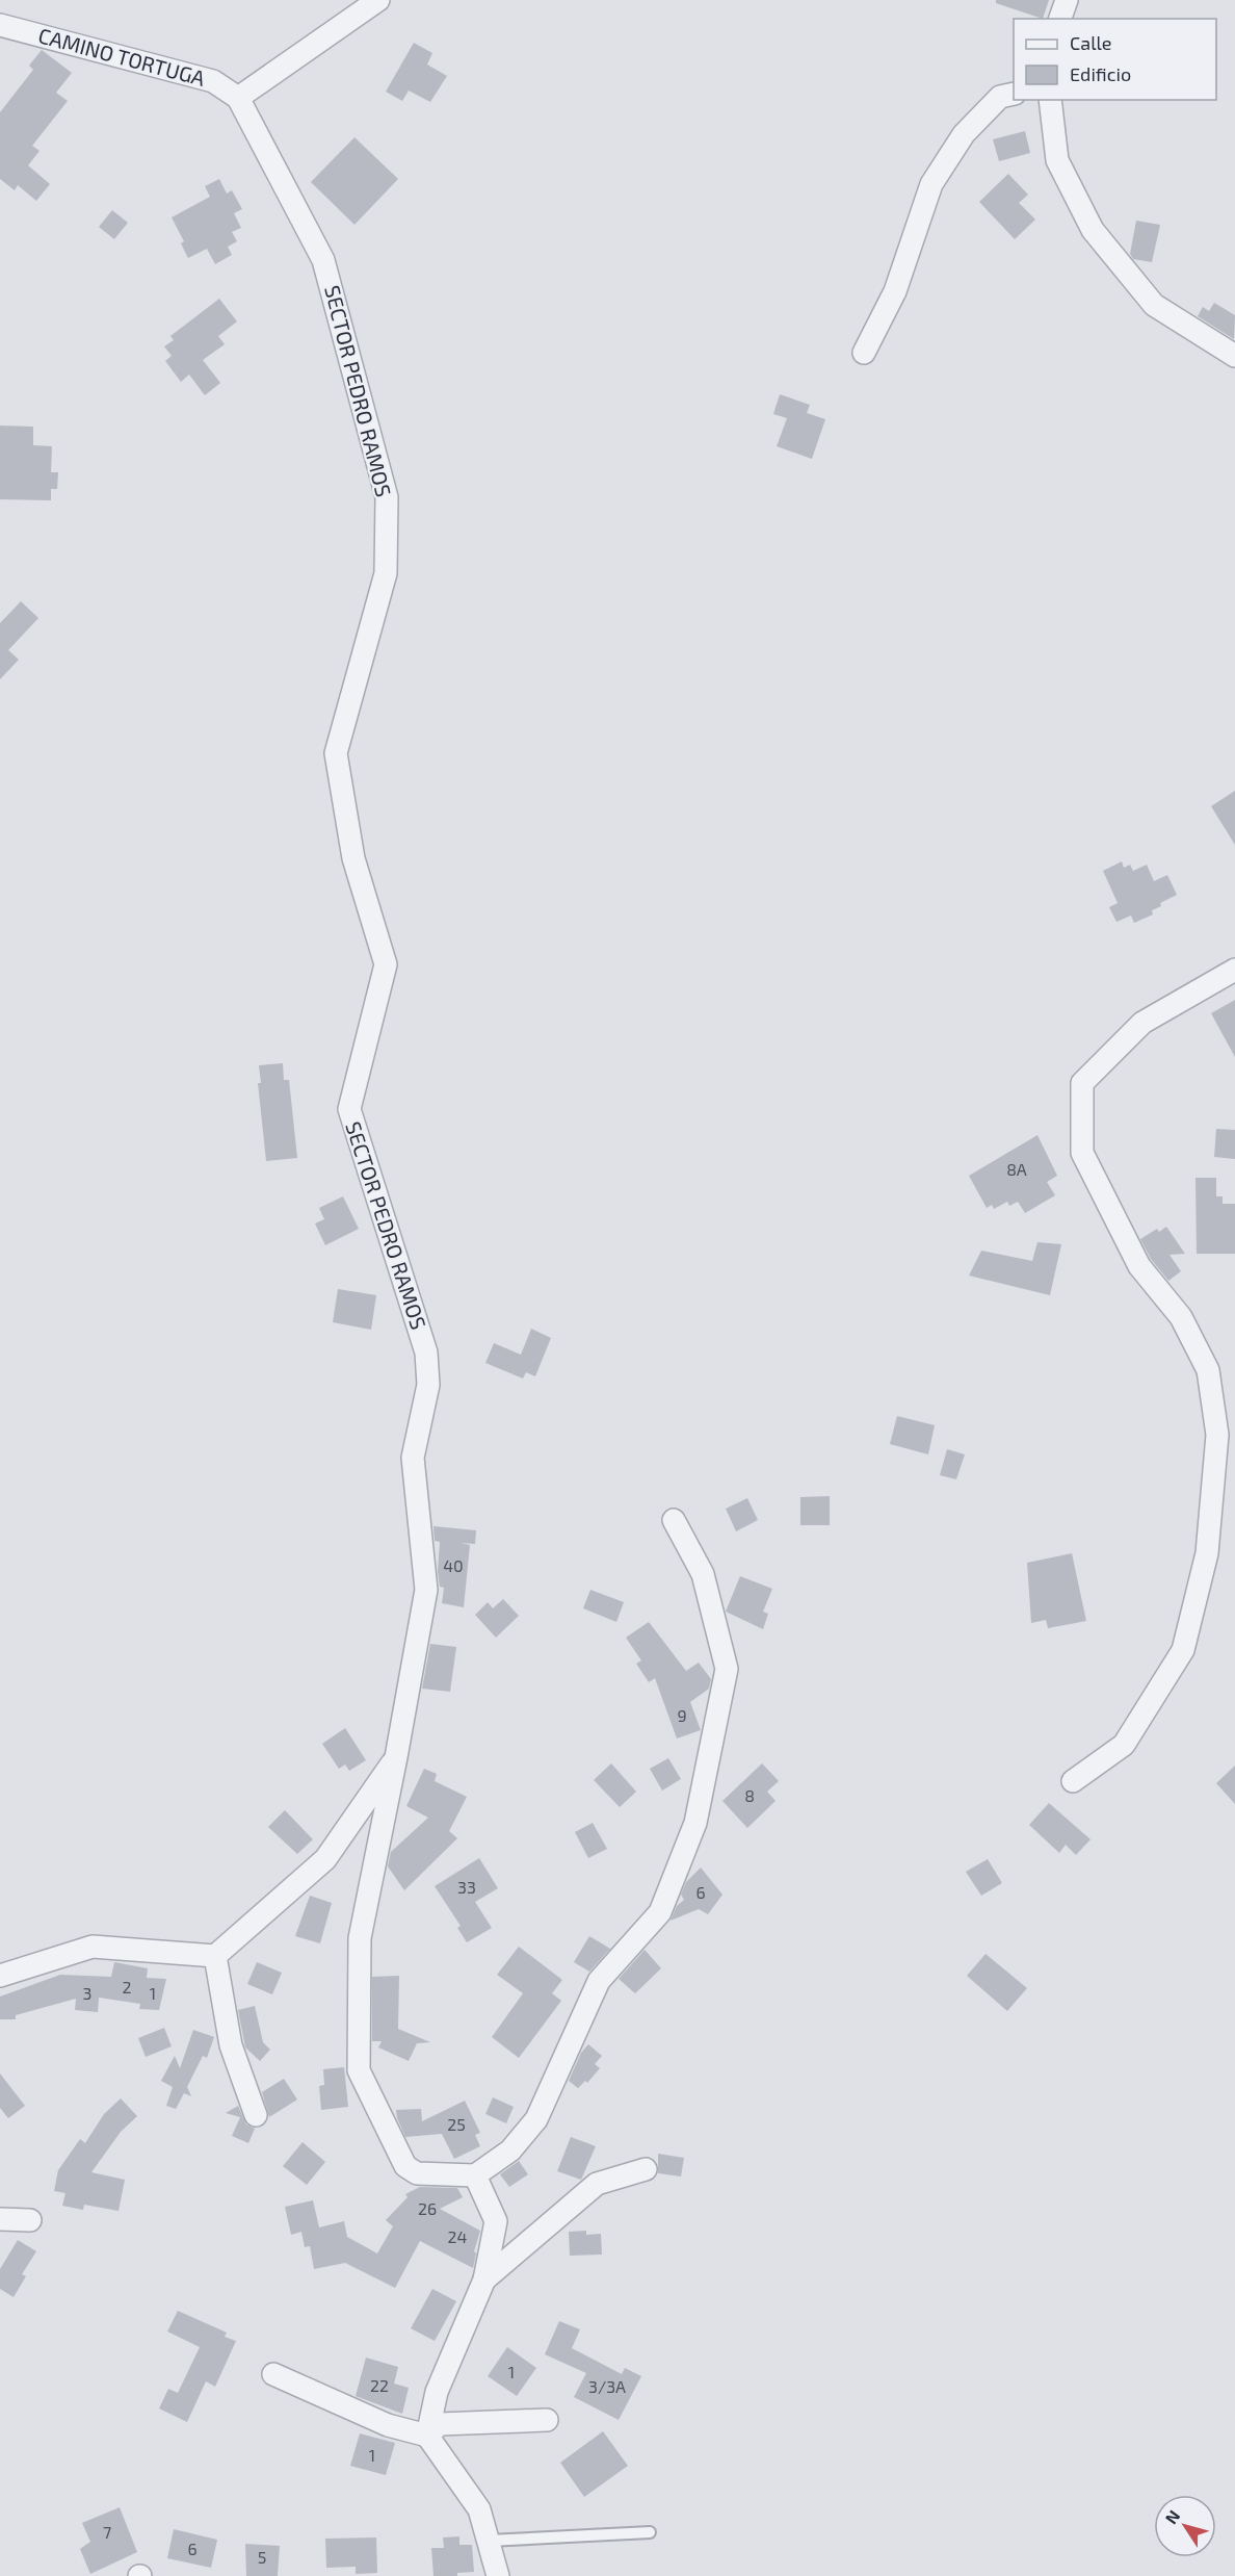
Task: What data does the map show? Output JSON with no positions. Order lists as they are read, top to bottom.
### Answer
{
  "streets": {
    "street": ["CAMINO TORTUGA", "SECTOR PEDRO RAMOS"]
  },
  "crossings": [
    ["CAMINO TORTUGA", "SECTOR PEDRO RAMOS"]
  ],
  "house_numbers": [
    "8A",
    "40",
    "9",
    "8",
    "33",
    "6",
    "2",
    "3",
    "1",
    "25",
    "26",
    "24",
    "1",
    "22",
    "3/3A",
    "1",
    "7",
    "6",
    "5"
  ],
  "legend": ["Calle", "Edificio"],
  "north": "top left"
}
